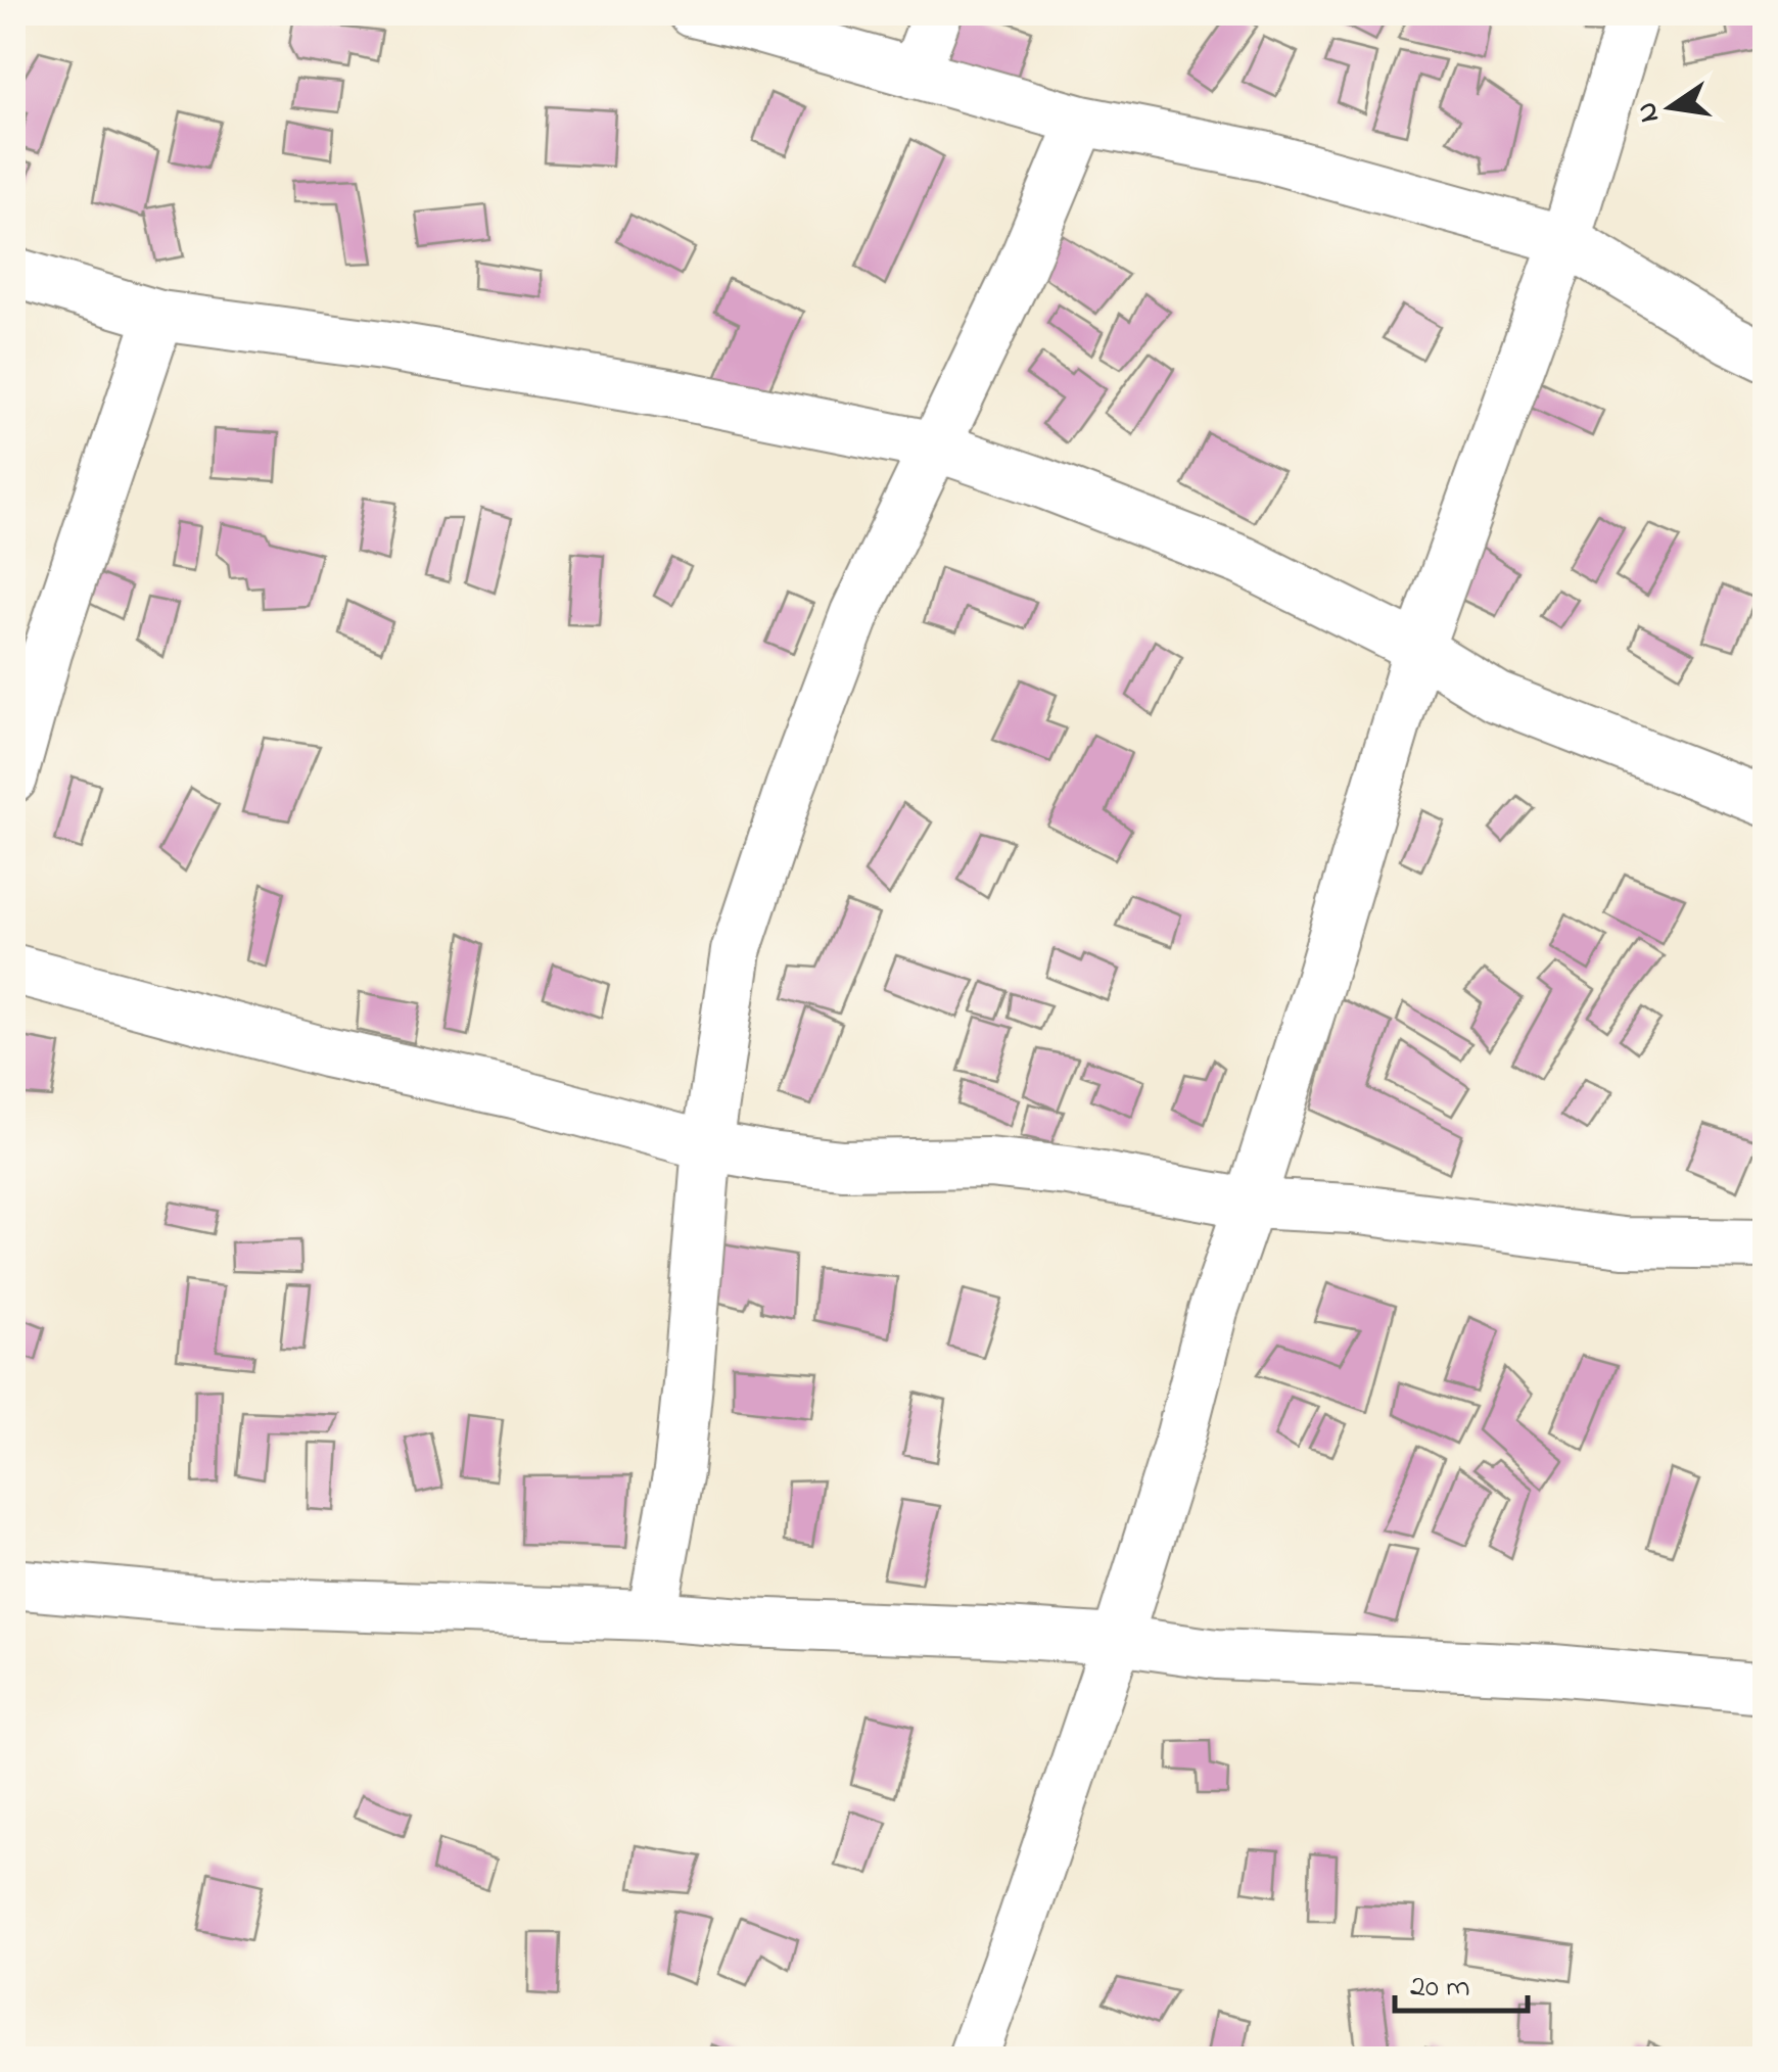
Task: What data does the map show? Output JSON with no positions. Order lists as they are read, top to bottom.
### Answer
{
  "scale_bar": "20 m",
  "north": "left"
}
